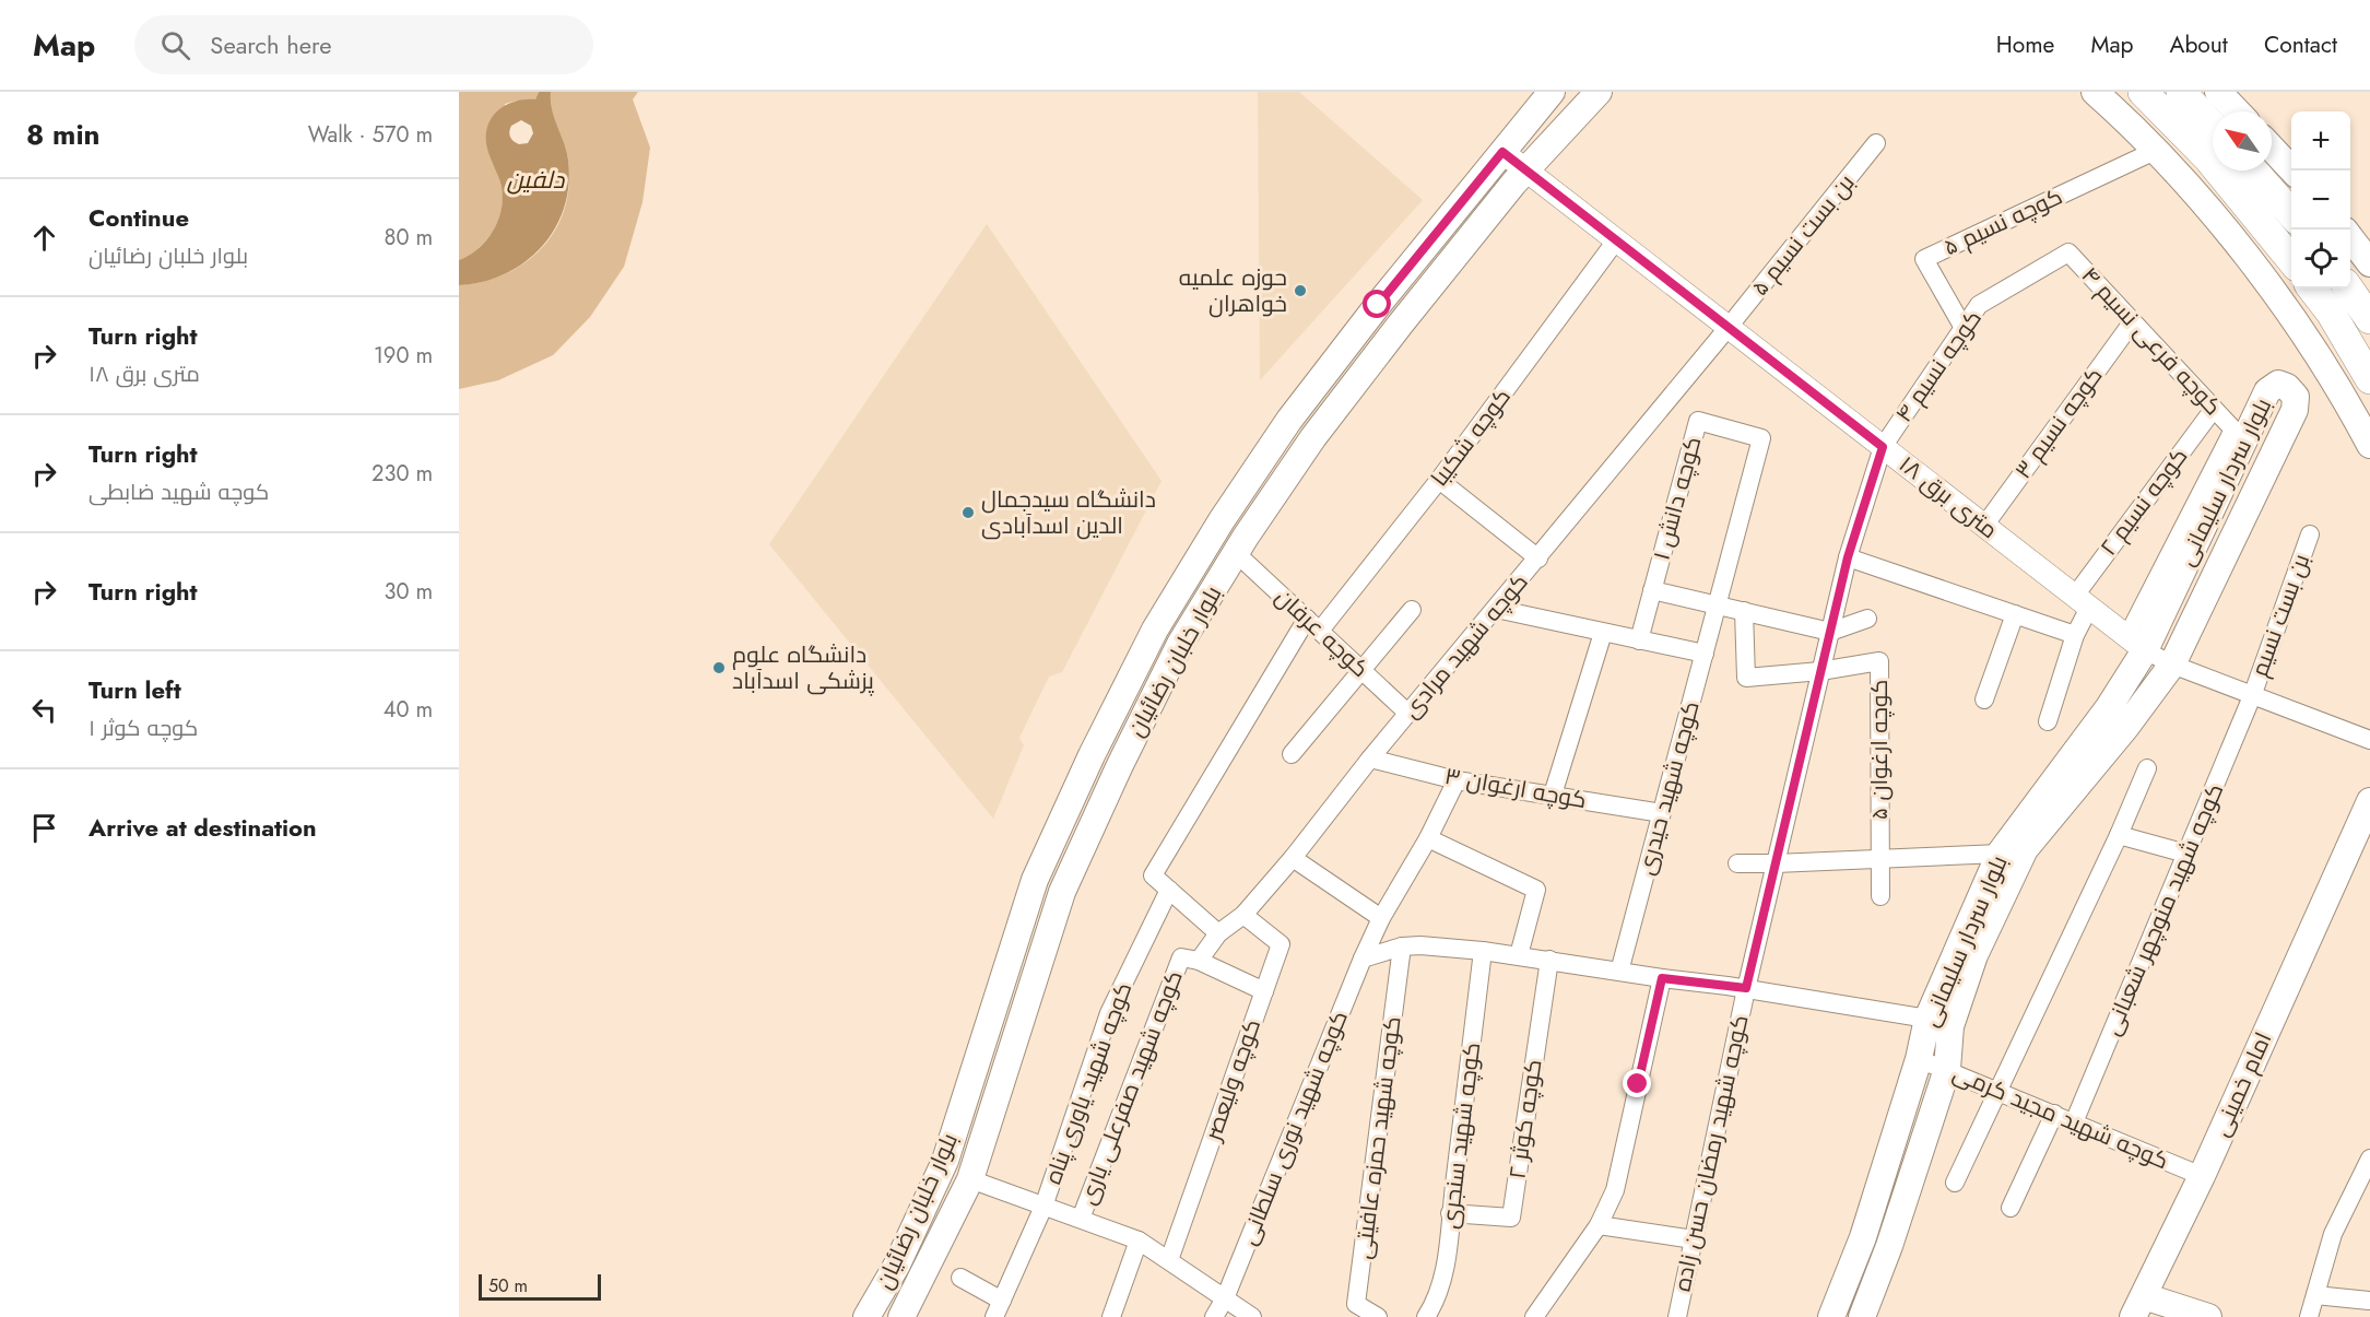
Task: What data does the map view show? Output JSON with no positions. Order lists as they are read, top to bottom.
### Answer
{
  "streets": {
    "main road": ["بلوار سردار سلیمانی", "بلوار خلبان رضائیان", "امام خمینی"],
    "street": [
      "کوچه نسیم ۵",
      "بن بست نسیم ۵",
      "کوچه فرعی نسیم ۴",
      "کوچه نسیم ۴",
      "کوچه نسیم ۳",
      "کوچه شکیبا",
      "۱۸ متری برق",
      "کوچه دانش ۱",
      "کوچه نسیم ۲",
      "بن بست نسیم",
      "کوچه عرفان",
      "کوچه شهید مرادی",
      "کوچه ارغوان ۵",
      "کوچه ارغوان ۳",
      "کوچه شهید حیدری",
      "کوچه شهید منوچهر شعبانی",
      "کوچه ولیعصر",
      "کوچه شهید یاوری پناه",
      "کوچه شهید صفرعلی یاری",
      "کوچه شهید مجید کرمی",
      "کوچه کوثر ۲",
      "کوچه شهید نوری سلطانی",
      "کوچه شهید سنجری",
      "کوچه شهید حمزه عافیتی",
      "کوچه شهید رمضان حسن زاده"
    ]
  },
  "crossings": [
    ["کوچه نسیم ۵", "کوچه نسیم ۴"],
    ["بن بست نسیم ۵", "۱۸ متری برق"],
    ["بن بست نسیم ۵", "کوچه شهید مرادی"],
    ["کوچه فرعی نسیم ۴", "کوچه نسیم ۴"],
    ["کوچه فرعی نسیم ۴", "کوچه نسیم ۳"],
    ["کوچه فرعی نسیم ۴", "بلوار سردار سلیمانی"],
    ["کوچه فرعی نسیم ۴", "۱۸ متری برق"],
    ["کوچه فرعی نسیم ۴", "کوچه نسیم ۲"],
    ["کوچه نسیم ۴", "۱۸ متری برق"],
    ["کوچه نسیم ۴", "کوچه ارغوان ۵"],
    ["کوچه نسیم ۴", "کوچه شهید رمضان حسن زاده"],
    ["کوچه نسیم ۳", "۱۸ متری برق"],
    ["کوچه شکیبا", "۱۸ متری برق"],
    ["کوچه شکیبا", "کوچه عرفان"],
    ["کوچه شکیبا", "کوچه شهید یاوری پناه"],
    ["بلوار سردار سلیمانی", "۱۸ متری برق"],
    ["بلوار سردار سلیمانی", "کوچه شهید مجید کرمی"],
    ["۱۸ متری برق", "کوچه نسیم ۲"],
    ["۱۸ متری برق", "کوچه شهید مرادی"],
    ["۱۸ متری برق", "بلوار خلبان رضائیان"],
    ["کوچه دانش ۱", "کوچه شهید حیدری"],
    ["بن بست نسیم", "کوچه شهید منوچهر شعبانی"],
    ["کوچه عرفان", "کوچه شهید مرادی"],
    ["کوچه عرفان", "بلوار خلبان رضائیان"],
    ["کوچه شهید مرادی", "کوچه ارغوان ۳"],
    ["کوچه شهید مرادی", "کوچه ولیعصر"],
    ["کوچه شهید مرادی", "کوچه شهید صفرعلی یاری"],
    ["کوچه ارغوان ۵", "کوچه شهید رمضان حسن زاده"],
    ["کوچه ارغوان ۳", "کوچه شهید حیدری"],
    ["کوچه ارغوان ۳", "کوچه شهید نوری سلطانی"],
    ["کوچه شهید منوچهر شعبانی", "کوچه شهید مجید کرمی"],
    ["امام خمینی", "کوچه شهید مجید کرمی"],
    ["کوچه کوثر ۲", "کوچه شهید سنجری"]
  ],
  "water": ["دلفین"],
  "places": ["حوزه علمیه خواهران", "دانشگاه سیدجمال الدین اسدآبادی", "دانشگاه علوم پزشکی اسدآباد"],
  "scale_bar": "50 m",
  "north": "top left",
  "page": {
    "header": "Map",
    "search": "Search here",
    "nav": [
      "Home",
      "Map",
      "About",
      "Contact"
    ],
    "heading": ["8 min", "Walk · 570 m"],
    "map_buttons": ["+", "−"],
    "list": [
      ["Continue", "بلوار خلبان رضائیان", "80 m"],
      ["Turn right", "۱۸ متری برق", "190 m"],
      ["Turn right", "کوچه شهید ضابطی", "230 m"],
      ["Turn right", "30 m"],
      ["Turn left", "کوچه کوثر ۱", "40 m"],
      "Arrive at destination"
    ],
    "scale": "50 m"
  }
}
